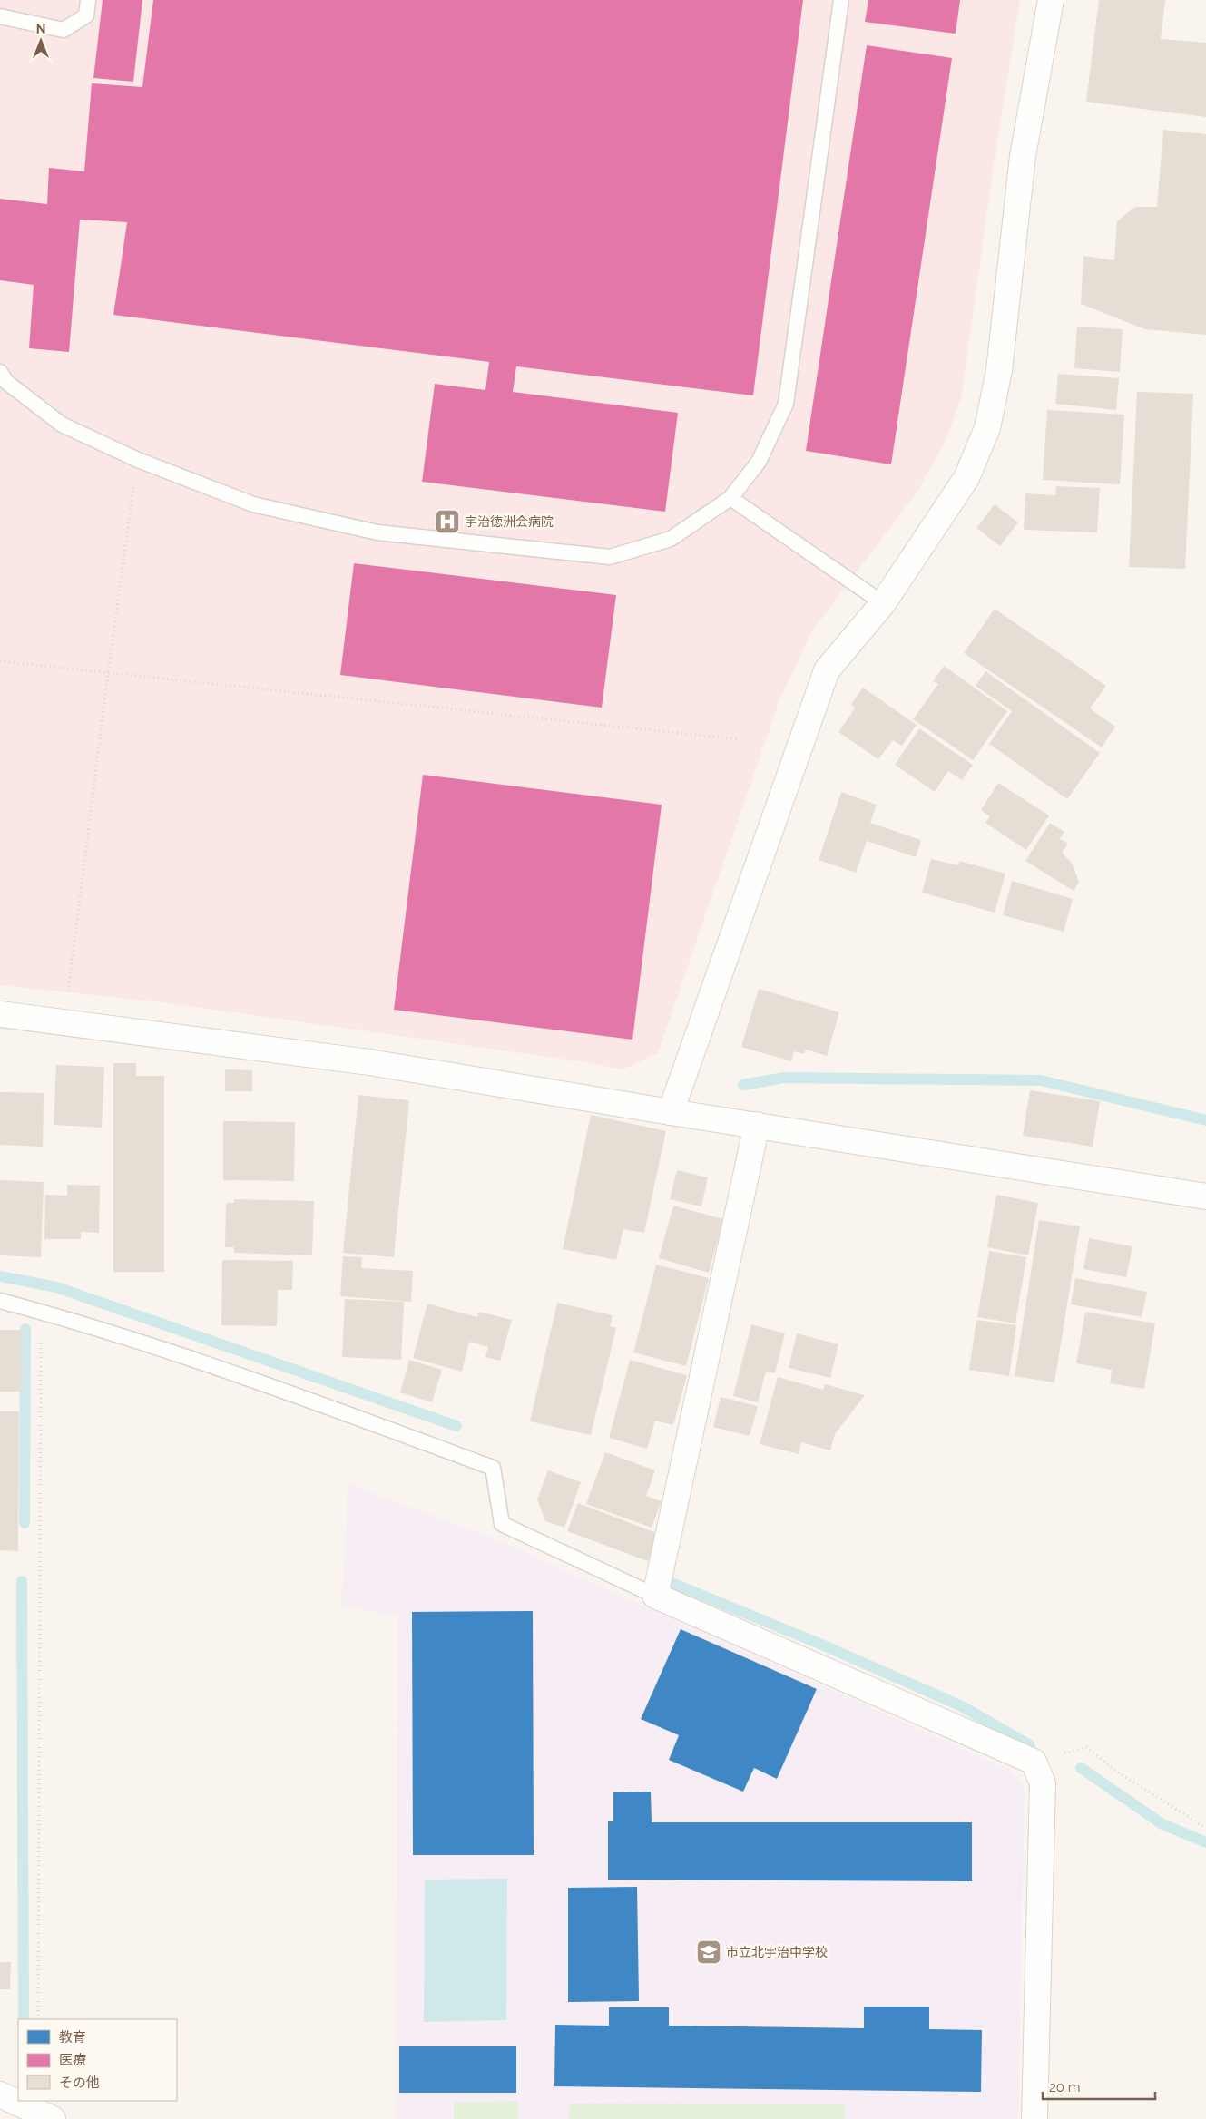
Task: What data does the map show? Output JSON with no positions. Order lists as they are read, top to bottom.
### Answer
{
  "places": {
    "hospital": ["宇治徳洲会病院"],
    "school or university": ["市立北宇治中学校"]
  },
  "legend": ["教育", "医療", "その他"],
  "scale_bar": "20 m",
  "north": "top"
}
